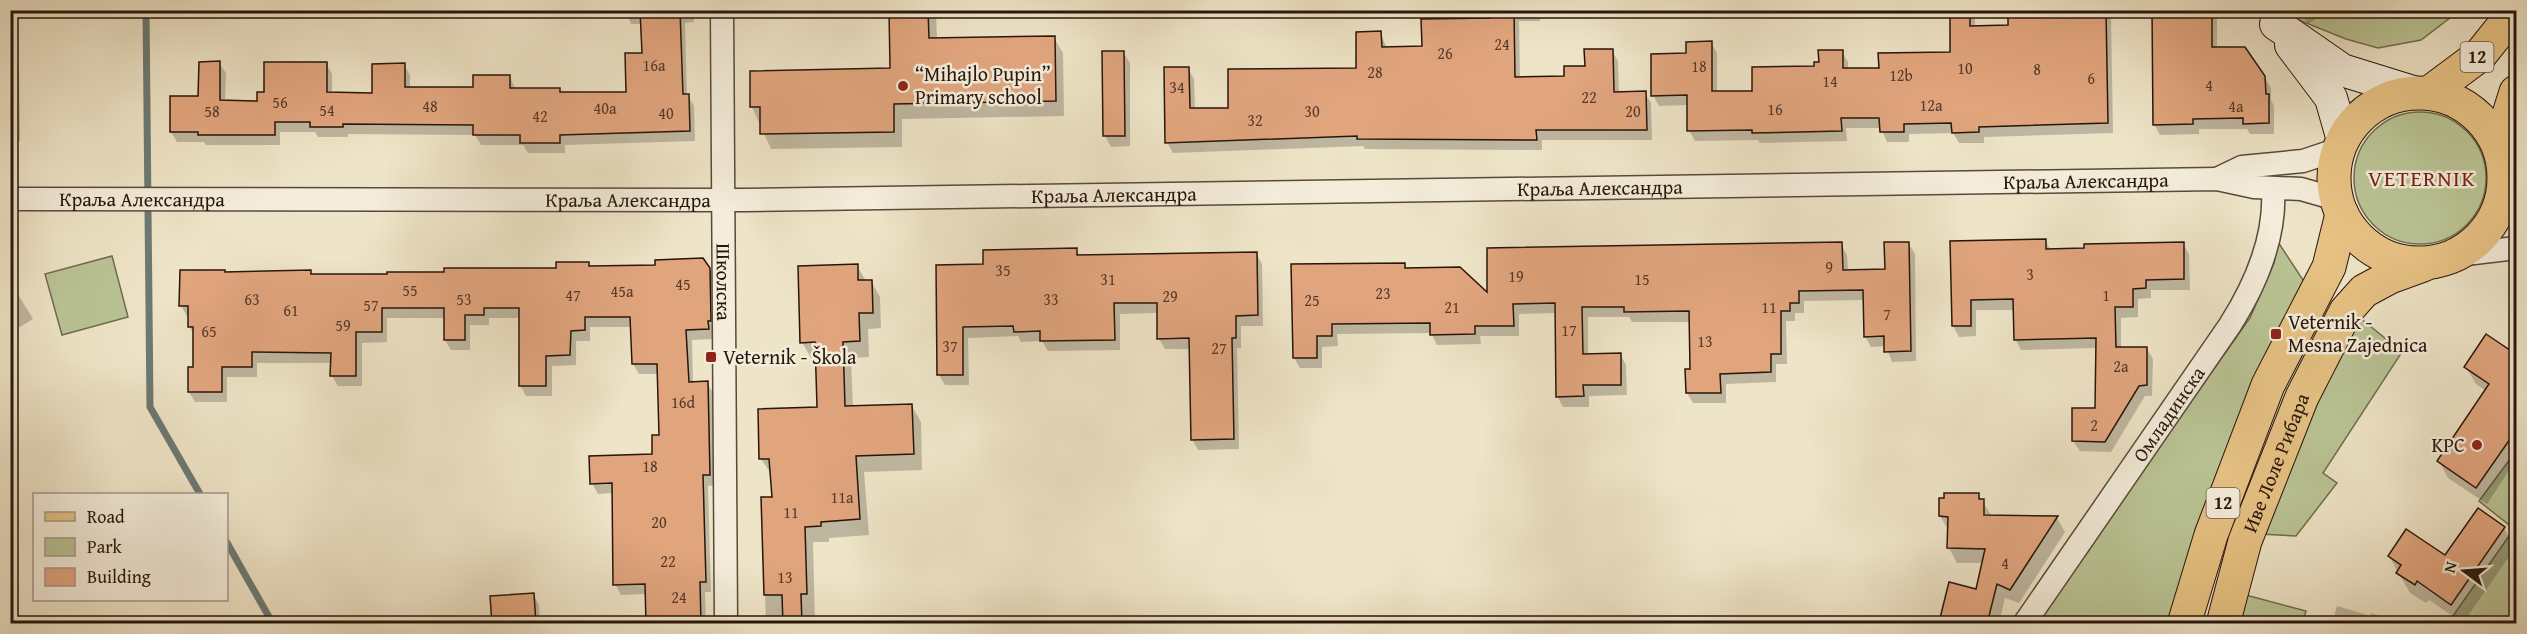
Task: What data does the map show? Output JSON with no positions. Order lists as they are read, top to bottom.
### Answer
{
  "streets": {
    "main road": ["12", "Иве Лоле Рибара"],
    "street": ["Краља Александра", "Школска", "Омладинска"]
  },
  "crossings": [
    ["12", "Иве Лоле Рибара"],
    ["Краља Александра", "Школска"]
  ],
  "districts": ["VETERNIK"],
  "places": {
    "other": ["“Mihajlo Pupin” Primary school", "KPC"],
    "transit": ["Veternik - Mesna Zajednica", "Veternik - Škola"]
  },
  "house_numbers": [
    "24",
    "26",
    "16a",
    "18",
    "10",
    "8",
    "28",
    "12b",
    "6",
    "14",
    "4",
    "34",
    "22",
    "56",
    "12a",
    "48",
    "4a",
    "40a",
    "16",
    "54",
    "58",
    "30",
    "20",
    "40",
    "42",
    "32",
    "9",
    "35",
    "3",
    "19",
    "31",
    "15",
    "45",
    "55",
    "45a",
    "23",
    "47",
    "1",
    "29",
    "63",
    "53",
    "33",
    "25",
    "57",
    "21",
    "11",
    "61",
    "7",
    "59",
    "17",
    "65",
    "13",
    "37",
    "27",
    "2a",
    "16d",
    "2",
    "18",
    "11a",
    "11",
    "20",
    "22",
    "4",
    "13",
    "24"
  ],
  "legend": ["Road", "Park", "Building"],
  "north": "left"
}
